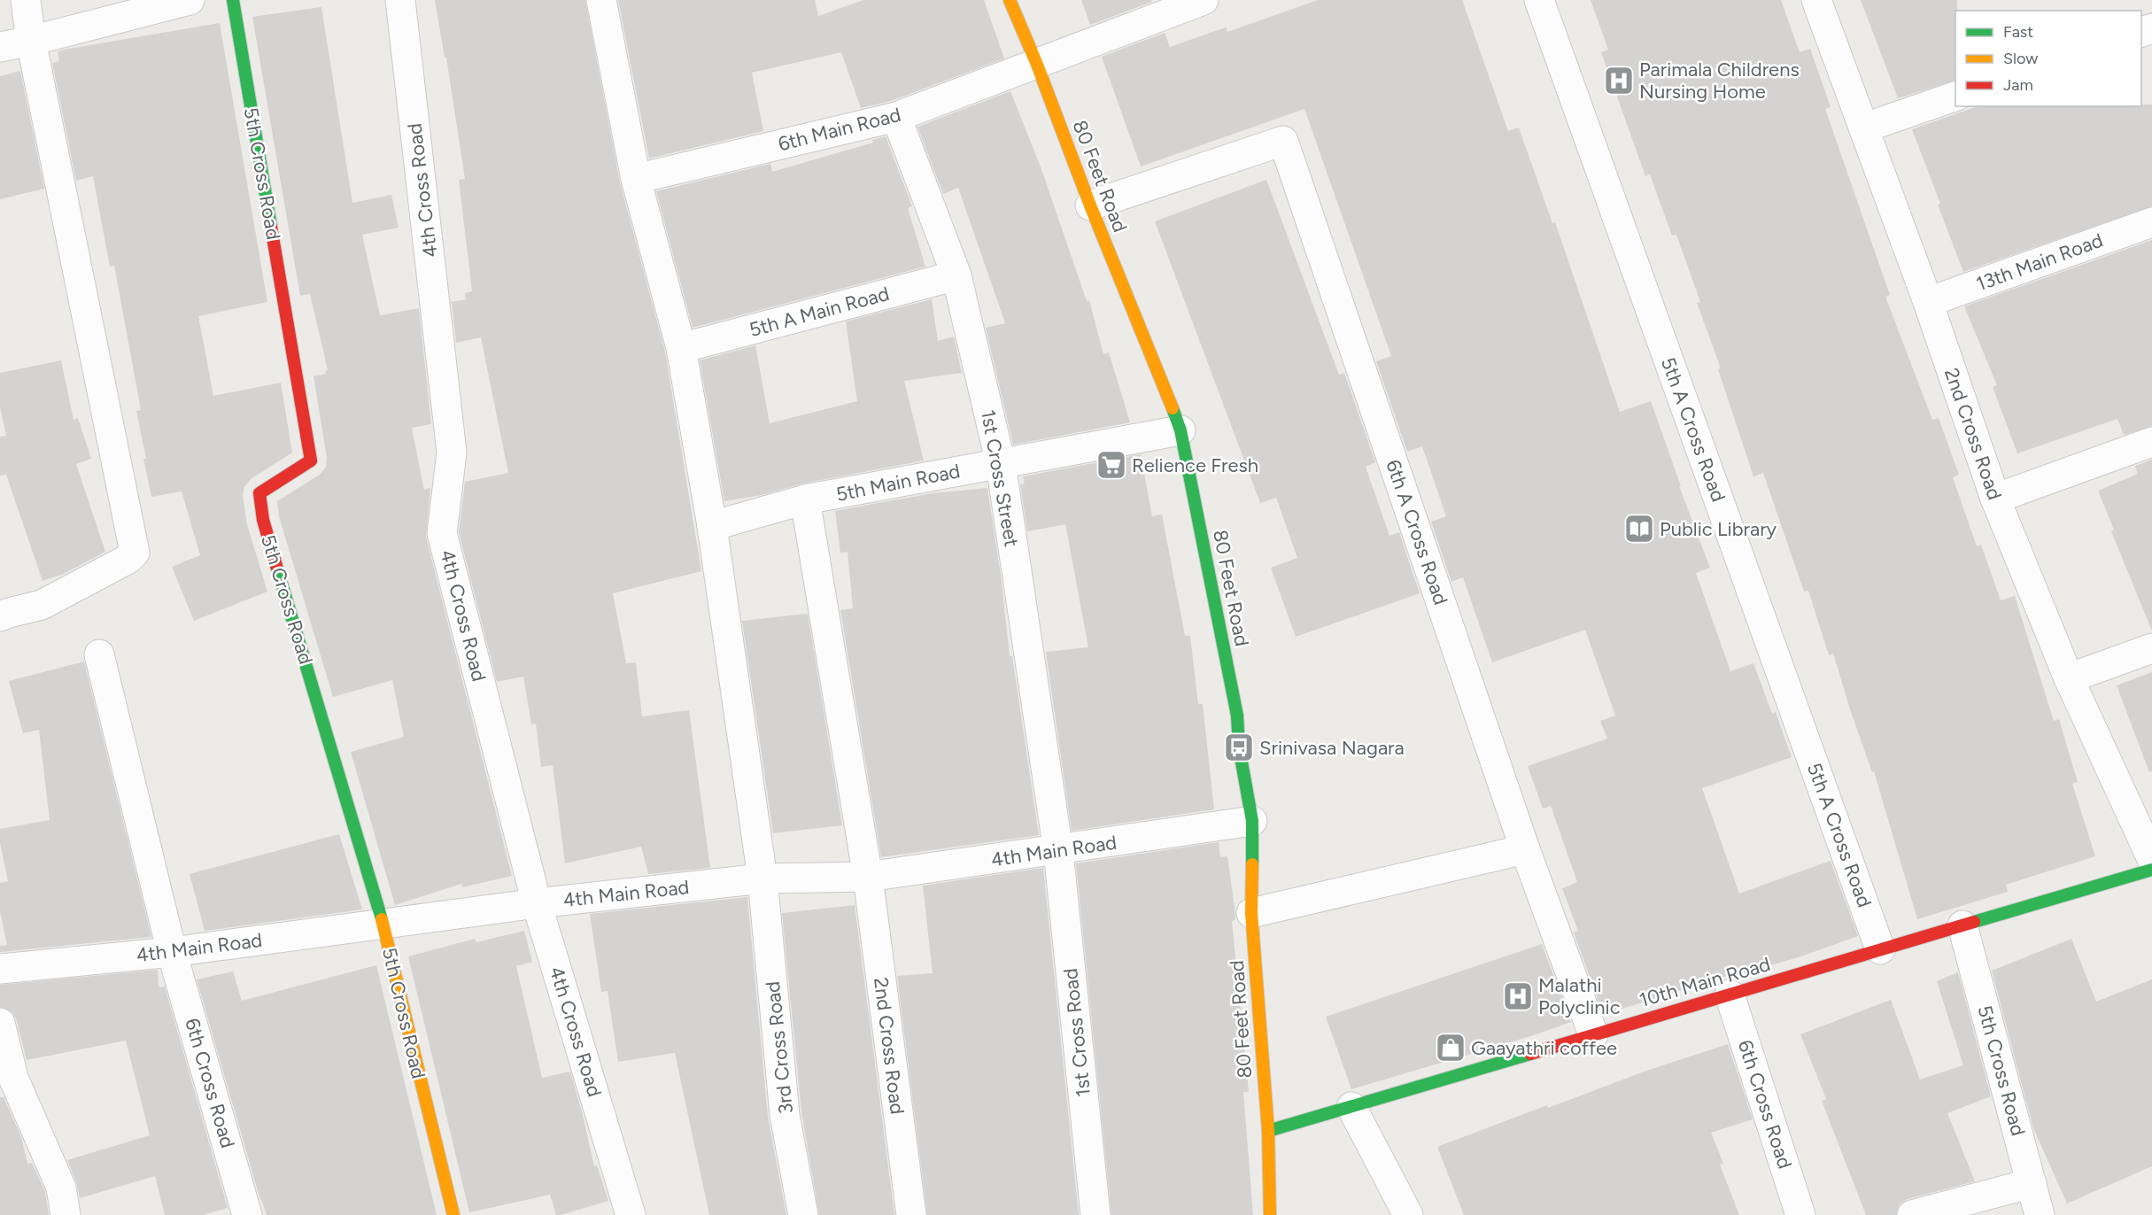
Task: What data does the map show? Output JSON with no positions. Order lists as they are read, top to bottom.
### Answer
{
  "streets": {
    "street": [
      "6th Main Road",
      "5th Cross Road",
      "80 Feet Road",
      "4th Cross Road",
      "13th Main Road",
      "5th A Main Road",
      "5th A Cross Road",
      "2nd Cross Road",
      "1st Cross Street",
      "5th Main Road",
      "6th A Cross Road",
      "4th Main Road",
      "10th Main Road",
      "1st Cross Road",
      "3rd Cross Road",
      "6th Cross Road"
    ]
  },
  "crossings": [
    ["6th Main Road", "80 Feet Road"],
    ["6th Main Road", "1st Cross Street"],
    ["6th Main Road", "3rd Cross Road"],
    ["5th Cross Road", "4th Main Road"],
    ["5th Cross Road", "10th Main Road"],
    ["80 Feet Road", "5th Main Road"],
    ["80 Feet Road", "6th A Cross Road"],
    ["80 Feet Road", "4th Main Road"],
    ["80 Feet Road", "10th Main Road"],
    ["4th Cross Road", "4th Main Road"],
    ["13th Main Road", "2nd Cross Road"],
    ["5th A Main Road", "1st Cross Street"],
    ["5th A Main Road", "3rd Cross Road"],
    ["5th A Cross Road", "10th Main Road"],
    ["2nd Cross Road", "5th Main Road"],
    ["2nd Cross Road", "4th Main Road"],
    ["1st Cross Street", "5th Main Road"],
    ["1st Cross Street", "4th Main Road"],
    ["1st Cross Street", "1st Cross Road"],
    ["5th Main Road", "3rd Cross Road"],
    ["4th Main Road", "1st Cross Road"],
    ["4th Main Road", "3rd Cross Road"],
    ["4th Main Road", "6th Cross Road"],
    ["10th Main Road", "6th Cross Road"]
  ],
  "places": {
    "hospital": ["Parimala Childrens Nursing Home", "Malathi Polyclinic"],
    "supermarket": ["Relience Fresh"],
    "library": ["Public Library"],
    "bus stop": ["Srinivasa Nagara"],
    "shop": ["Gaayathri coffee"]
  },
  "legend": ["Fast", "Slow", "Jam"]
}
